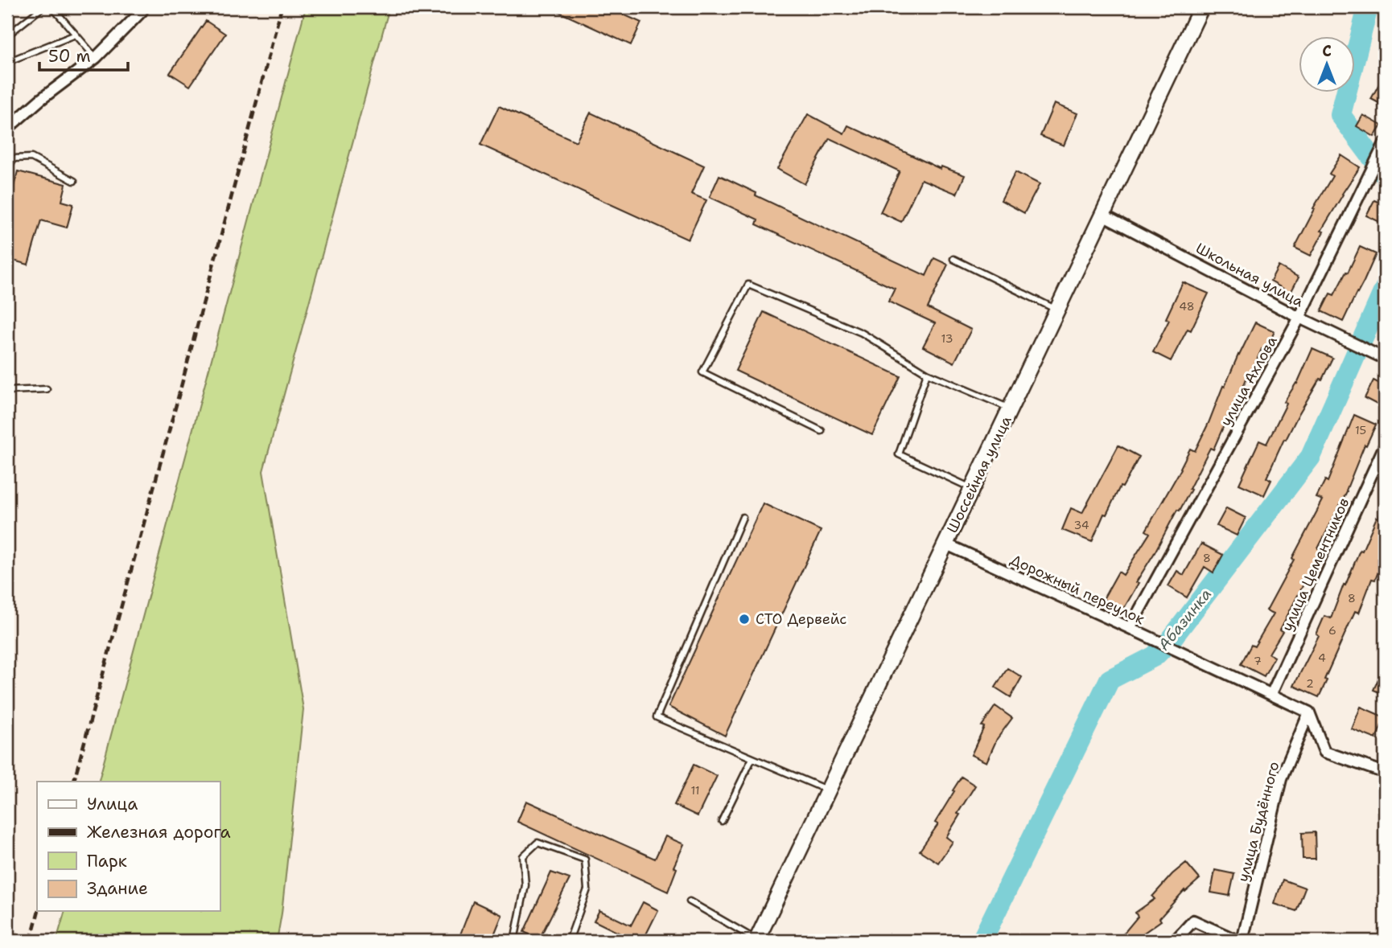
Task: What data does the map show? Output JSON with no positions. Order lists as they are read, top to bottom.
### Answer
{
  "streets": {
    "main road": ["Шоссейная улица"],
    "street": [
      "Школьная улица",
      "улица Ахлова",
      "улица Цементников",
      "Дорожный переулок",
      "улица Будённого"
    ]
  },
  "crossings": [
    ["Школьная улица", "улица Ахлова"],
    ["Школьная улица", "Шоссейная улица"],
    ["улица Ахлова", "Дорожный переулок"],
    ["Шоссейная улица", "Дорожный переулок"],
    ["улица Цементников", "Дорожный переулок"],
    ["Дорожный переулок", "улица Будённого"]
  ],
  "water": ["Абазинка"],
  "places": ["СТО Дервейс"],
  "house_numbers": [
    "48",
    "13",
    "15",
    "34",
    "8",
    "8",
    "6",
    "4",
    "7",
    "2",
    "11"
  ],
  "legend": [
    "Улица",
    "Железная дорога",
    "Парк",
    "Здание"
  ],
  "scale_bar": "50 m",
  "north": "top"
}
